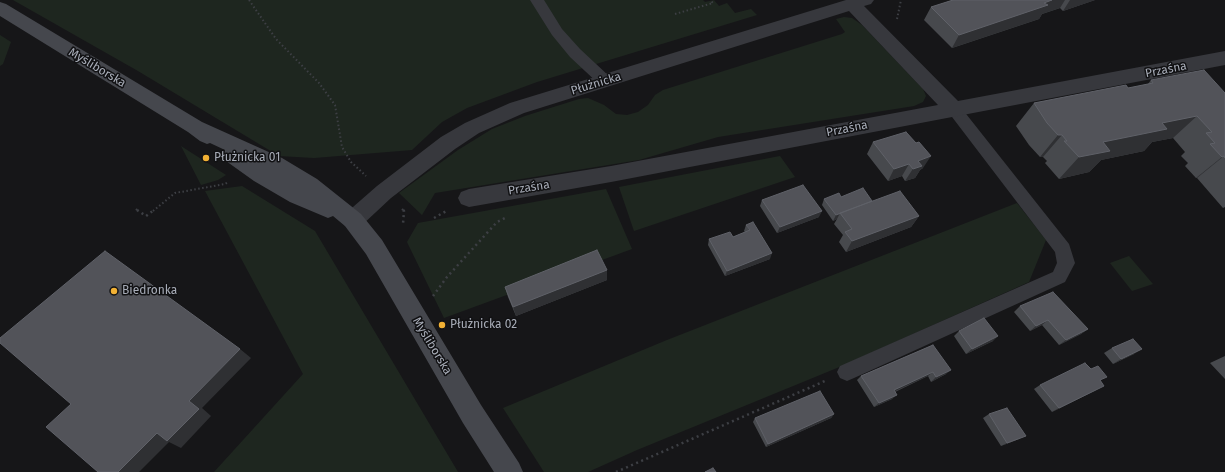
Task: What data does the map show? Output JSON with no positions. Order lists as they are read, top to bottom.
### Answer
{
  "streets": {
    "street": ["Myśliborska", "Przaśna", "Płużnicka"]
  },
  "crossings": [
    ["Myśliborska", "Płużnicka"]
  ],
  "places": ["Płużnicka 01", "Biedronka", "Płużnicka 02"]
}
